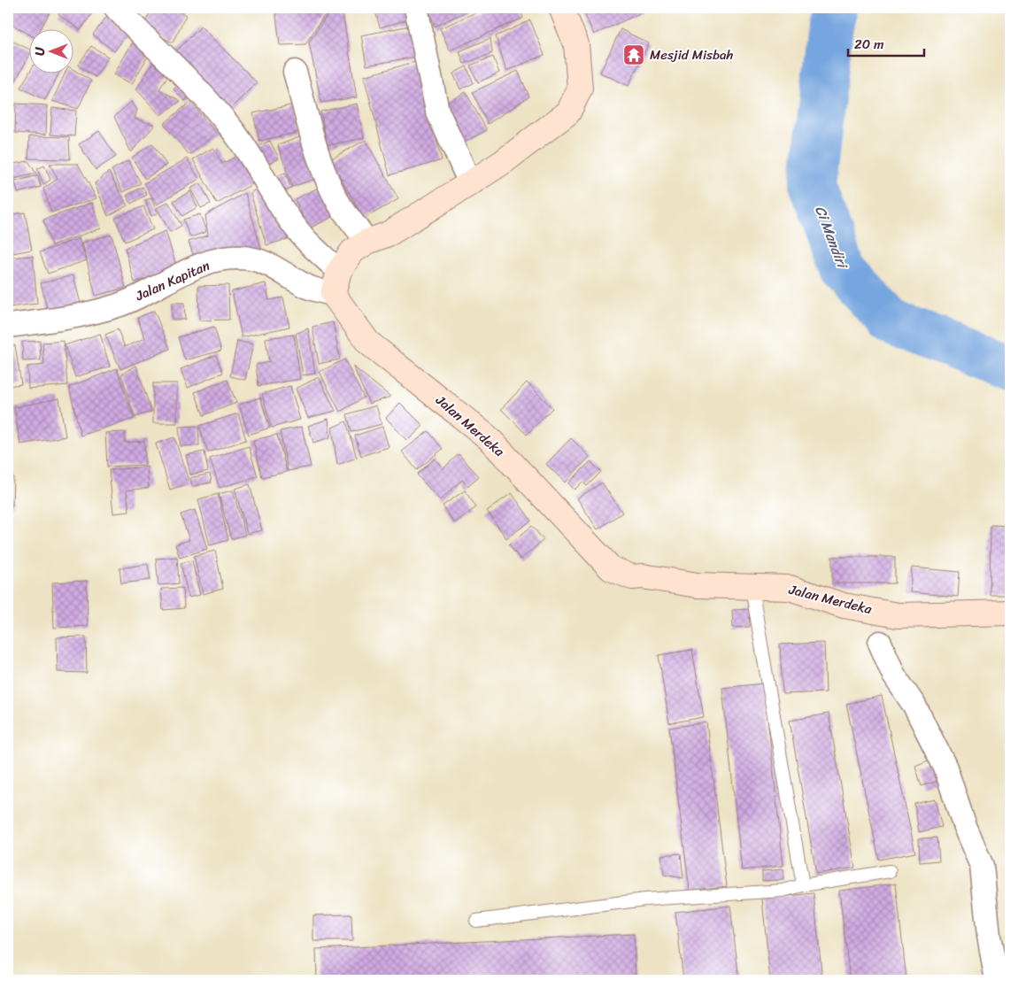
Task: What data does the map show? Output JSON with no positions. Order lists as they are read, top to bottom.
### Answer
{
  "streets": {
    "street": ["Jalan Kapitan", "Jalan Merdeka"]
  },
  "crossings": [
    ["Jalan Kapitan", "Jalan Merdeka"]
  ],
  "water": ["Ci Mandiri"],
  "places": {
    "temple": ["Mesjid Misbah"]
  },
  "scale_bar": "20 m",
  "north": "left"
}
